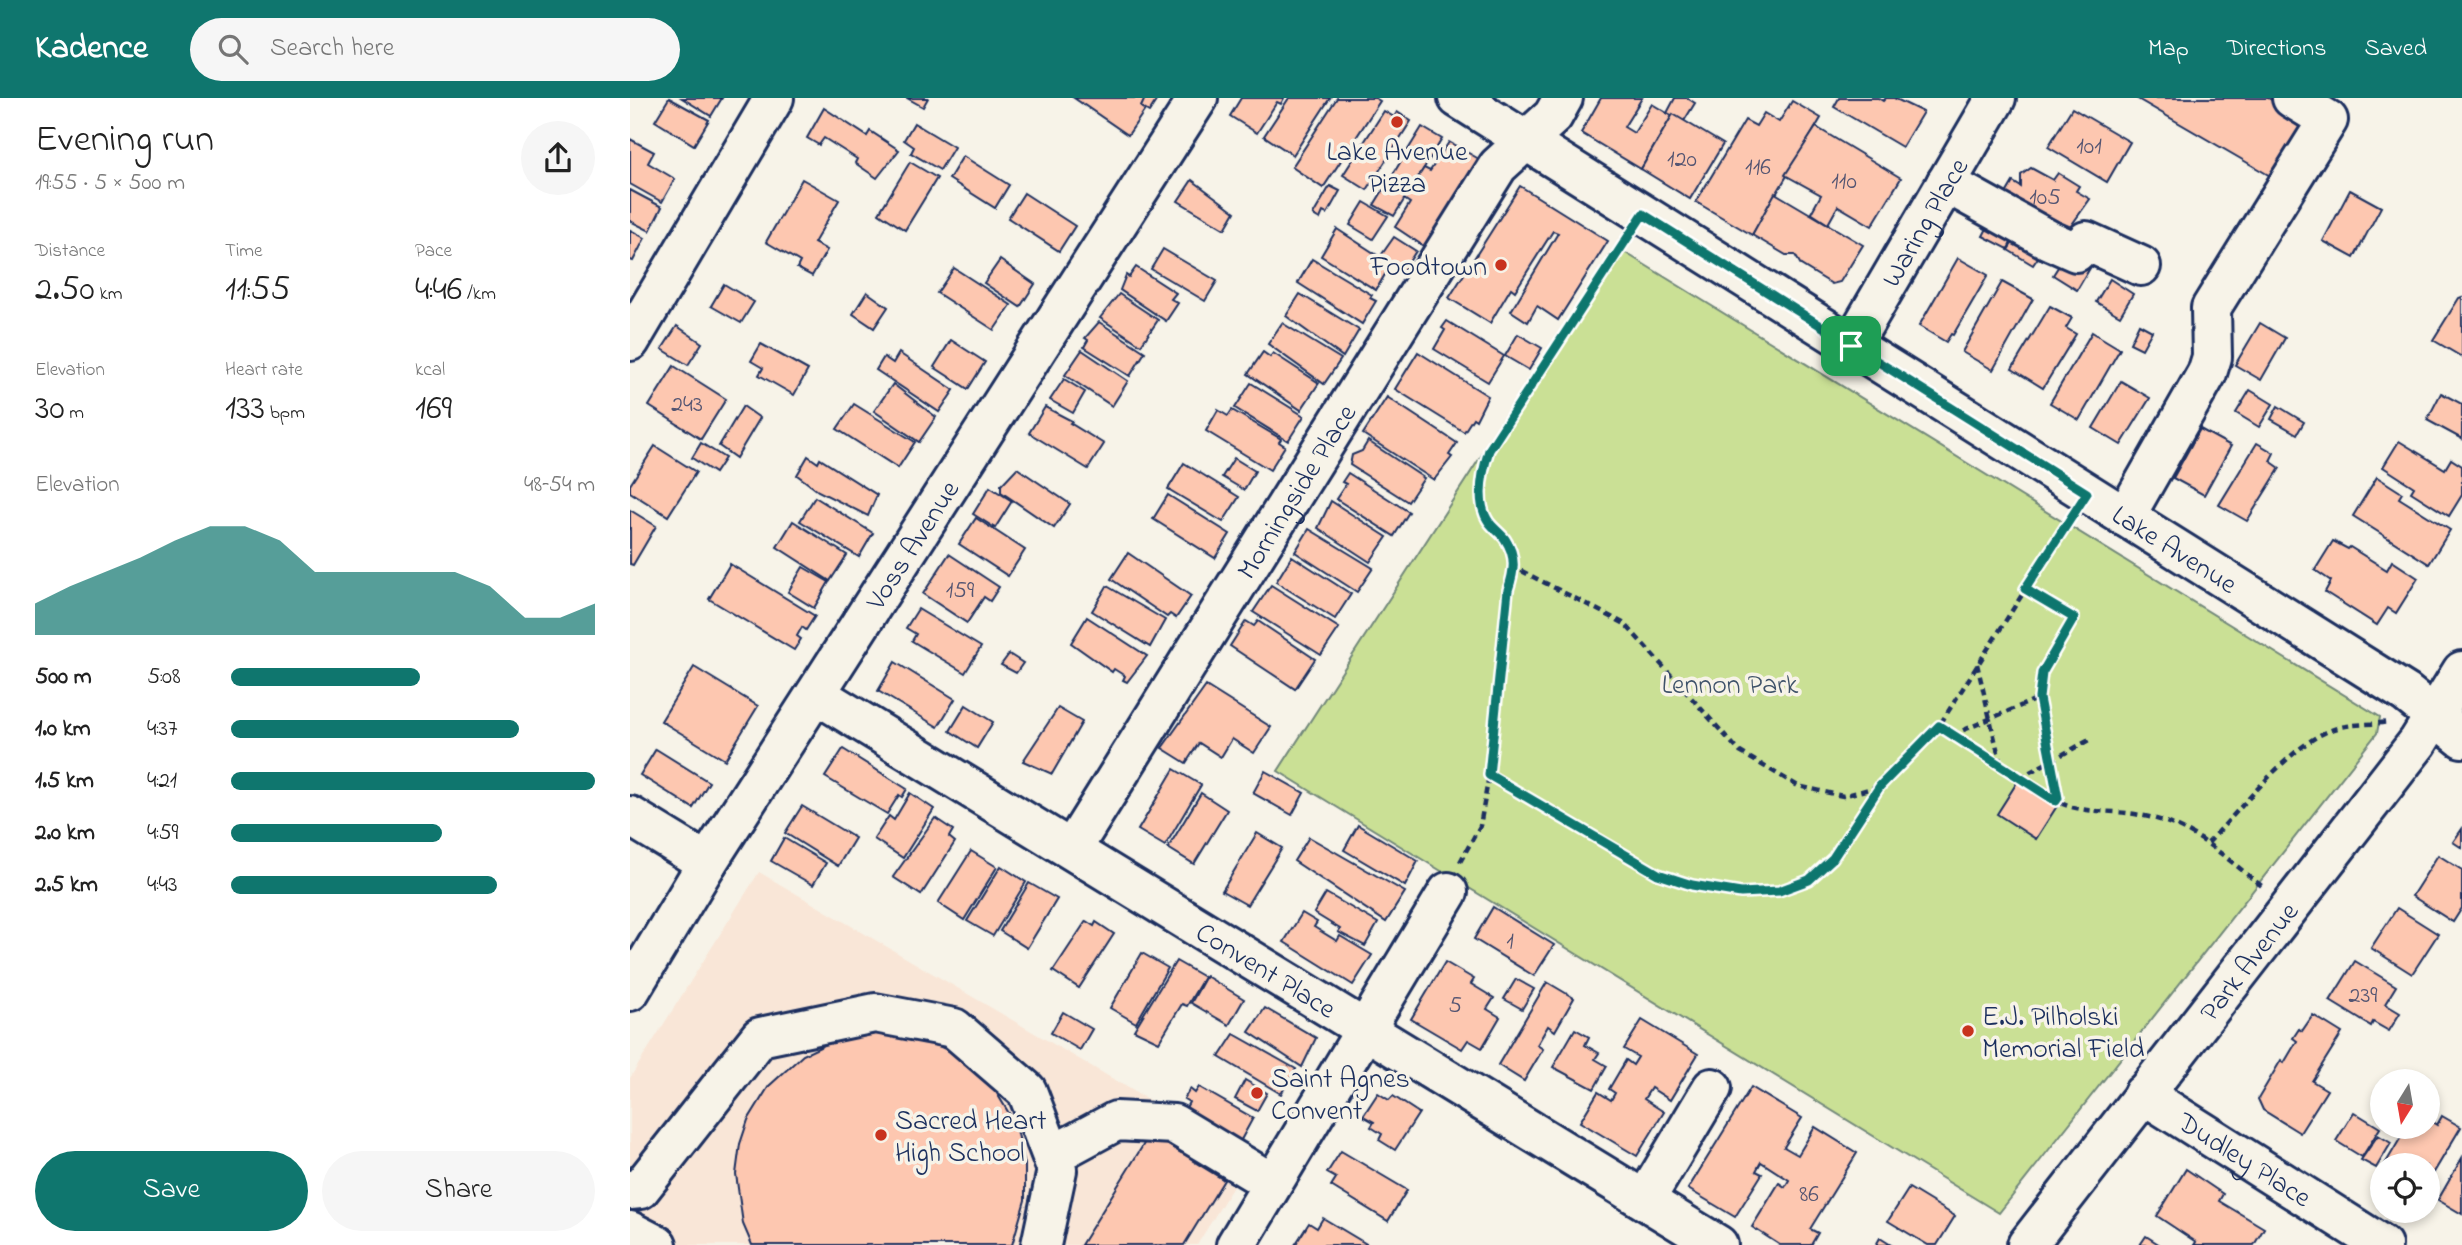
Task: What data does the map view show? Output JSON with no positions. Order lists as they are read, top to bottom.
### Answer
{
  "streets": {
    "street": [
      "Waring Place",
      "Morningside Place",
      "Voss Avenue",
      "Lake Avenue",
      "Park Avenue",
      "Convent Place",
      "Dudley Place"
    ]
  },
  "crossings": [
    ["Waring Place", "Lake Avenue"],
    ["Morningside Place", "Lake Avenue"],
    ["Morningside Place", "Convent Place"],
    ["Voss Avenue", "Convent Place"],
    ["Lake Avenue", "Park Avenue"],
    ["Park Avenue", "Dudley Place"]
  ],
  "parks": ["Lennon Park"],
  "places": [
    "Lake Avenue Pizza",
    "Foodtown",
    "E.J. Pilholski Memorial Field",
    "Saint Agnes Convent",
    "Sacred Heart High School"
  ],
  "house_numbers": [
    "101",
    "120",
    "116",
    "110",
    "105",
    "243",
    "159",
    "1",
    "239",
    "5",
    "86"
  ],
  "north": "bottom",
  "page": {
    "header": "Kadence",
    "search": "Search here",
    "nav": ["Map", "Directions", "Saved"],
    "heading": ["Evening run", "19:55 · 5 × 500 m"],
    "stats": [
      ["Distance", "2.50 km"],
      ["Time", "11:55"],
      ["Pace", "4:46 /km"],
      ["Elevation", "30 m"],
      ["Heart rate", "133 bpm"],
      ["kcal", "169"]
    ],
    "chart": ["Elevation", "48–54 m"],
    "list": [
      {
        "name": "500 m",
        "note": "5:08"
      },
      {
        "name": "1.0 km",
        "note": "4:37"
      },
      {
        "name": "1.5 km",
        "note": "4:21"
      },
      {
        "name": "2.0 km",
        "note": "4:59"
      },
      {
        "name": "2.5 km",
        "note": "4:43"
      }
    ],
    "buttons": ["Save", "Share"]
  }
}
